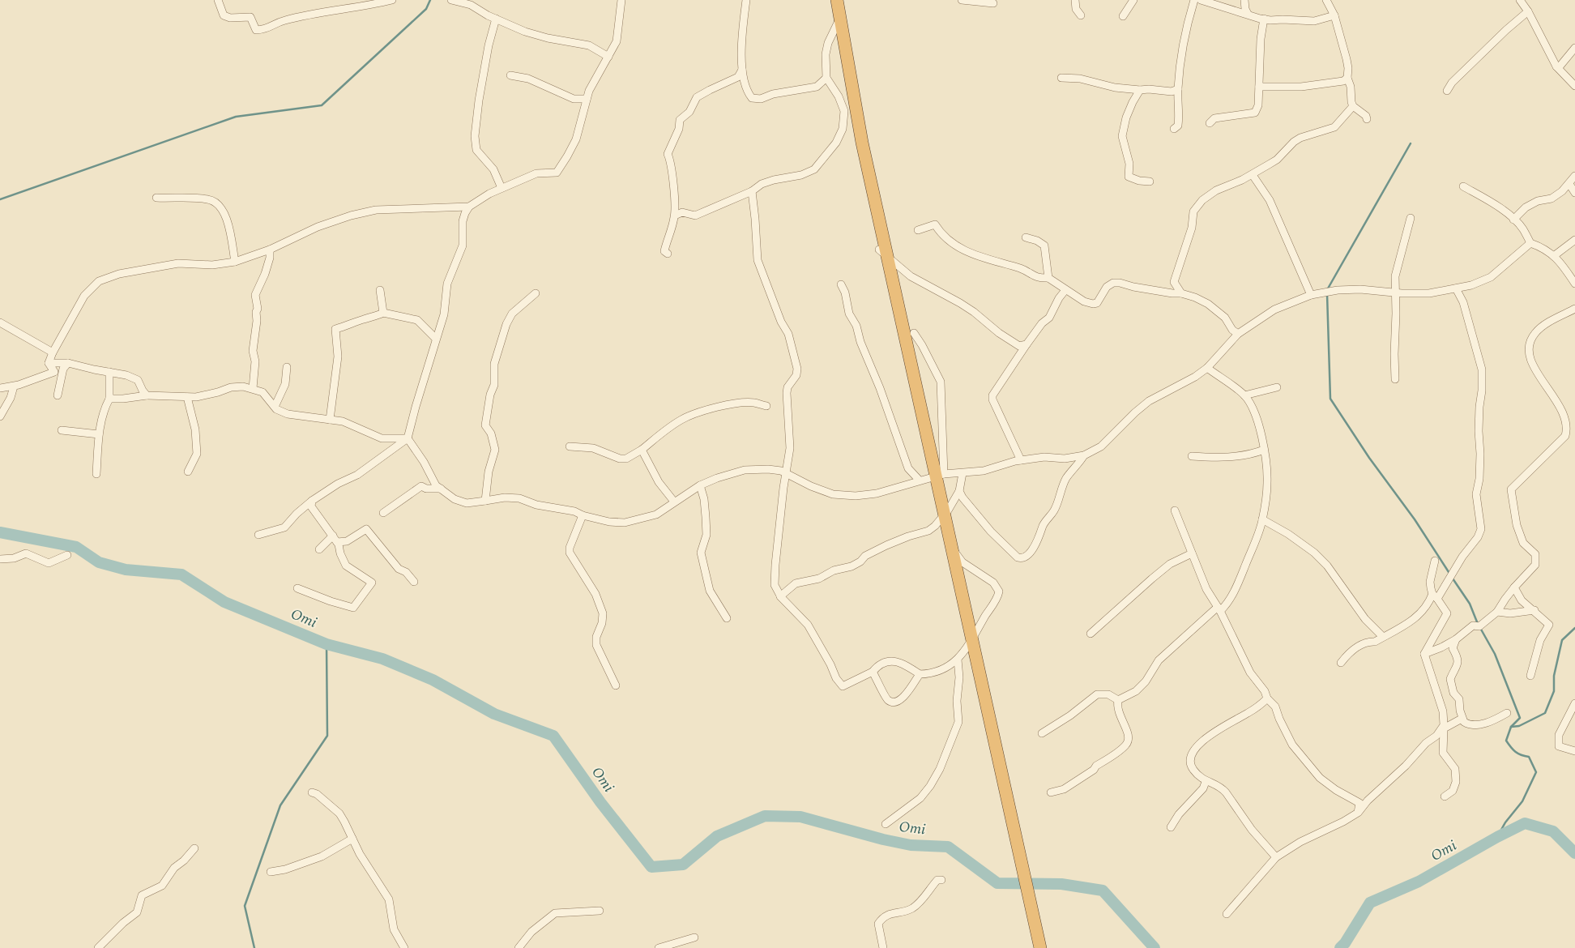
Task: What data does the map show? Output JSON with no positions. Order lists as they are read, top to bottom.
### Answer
{
  "water": ["Omi"]
}
